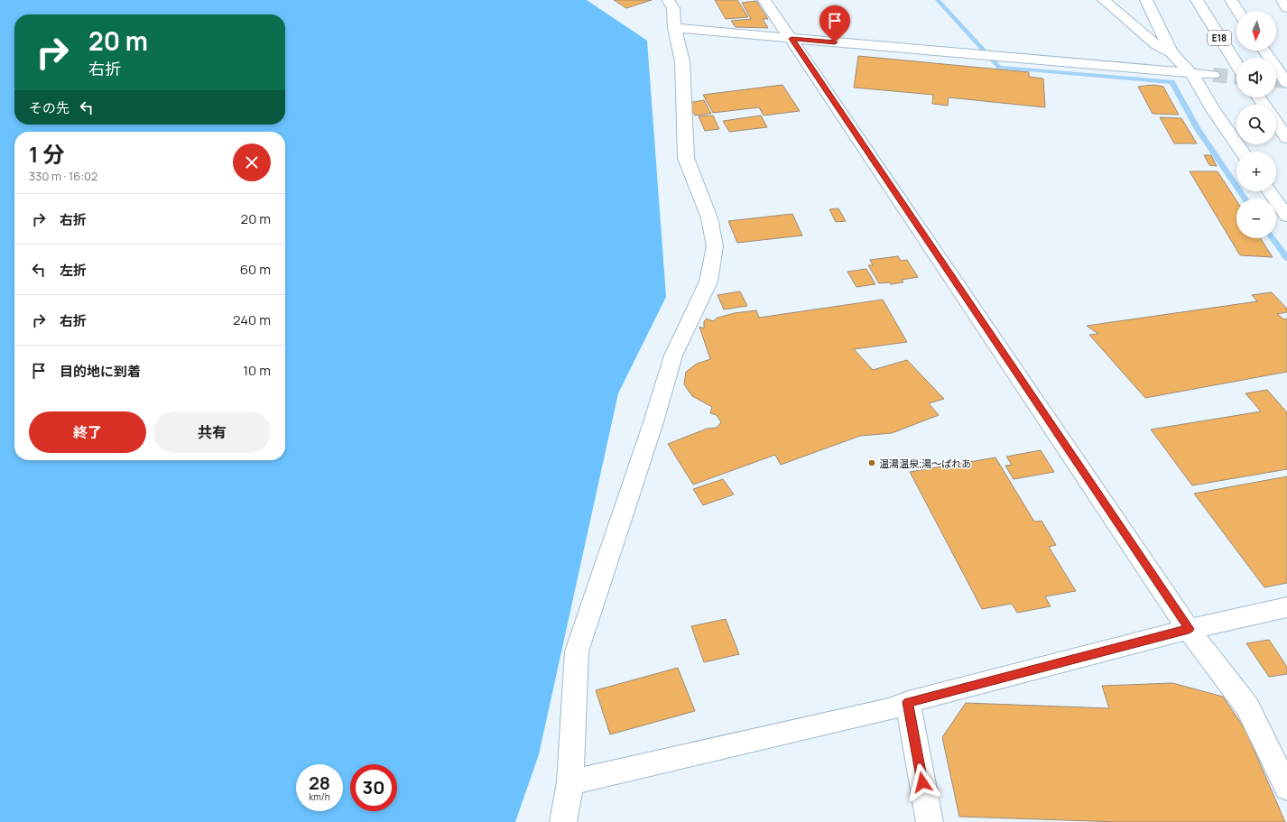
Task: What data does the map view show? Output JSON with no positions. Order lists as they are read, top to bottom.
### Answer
{
  "streets": {
    "main road": ["E18"]
  },
  "places": ["温湯温泉;湯〜ぱれあ"],
  "north": "bottom",
  "page": {
    "map_buttons": ["+", "−"],
    "turn": ["20 m", "右折"],
    "then": "その先",
    "heading": ["1 分", "330 m · 16:02"],
    "list": [
      {
        "name": "右折",
        "value": "20 m"
      },
      {
        "name": "左折",
        "value": "60 m"
      },
      {
        "name": "右折",
        "value": "240 m"
      },
      {
        "name": "目的地に到着",
        "value": "10 m"
      }
    ],
    "buttons": ["終了", "共有"],
    "speed": "28 km/h",
    "limit": "30"
  }
}
